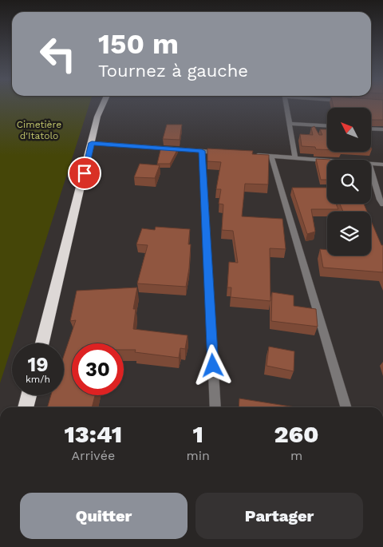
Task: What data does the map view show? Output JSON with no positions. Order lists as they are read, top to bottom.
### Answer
{
  "parks": ["Cimetière d'Itatolo"],
  "north": "top left",
  "page": {
    "turn": ["150 m", "Tournez à gauche"],
    "speed": "19 km/h",
    "limit": "30",
    "eta": [
      "13:41",
      "Arrivée",
      "1",
      "min",
      "260",
      "m"
    ],
    "buttons": ["Quitter", "Partager"]
  }
}
